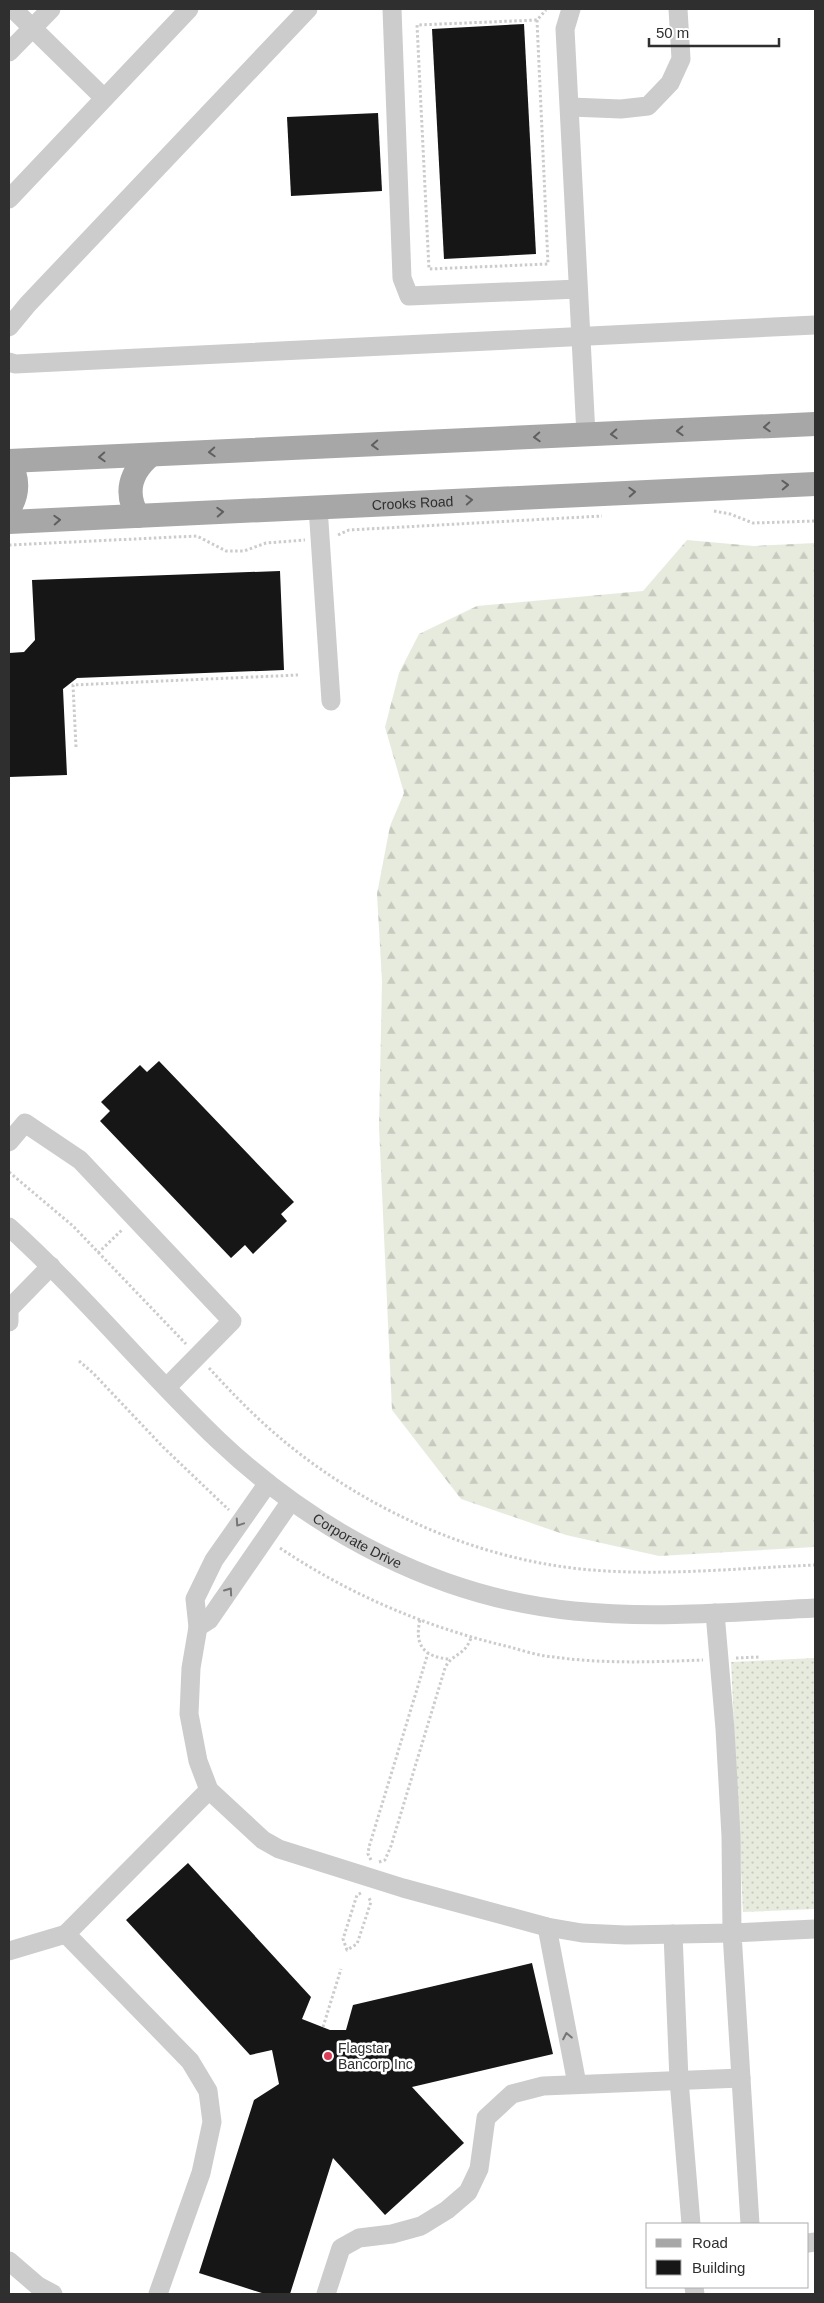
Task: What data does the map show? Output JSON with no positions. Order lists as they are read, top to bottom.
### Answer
{
  "streets": {
    "main road": ["Crooks Road"],
    "street": ["Corporate Drive"]
  },
  "places": ["Flagstar Bancorp Inc"],
  "legend": ["Road", "Building"],
  "scale_bar": "50 m"
}
